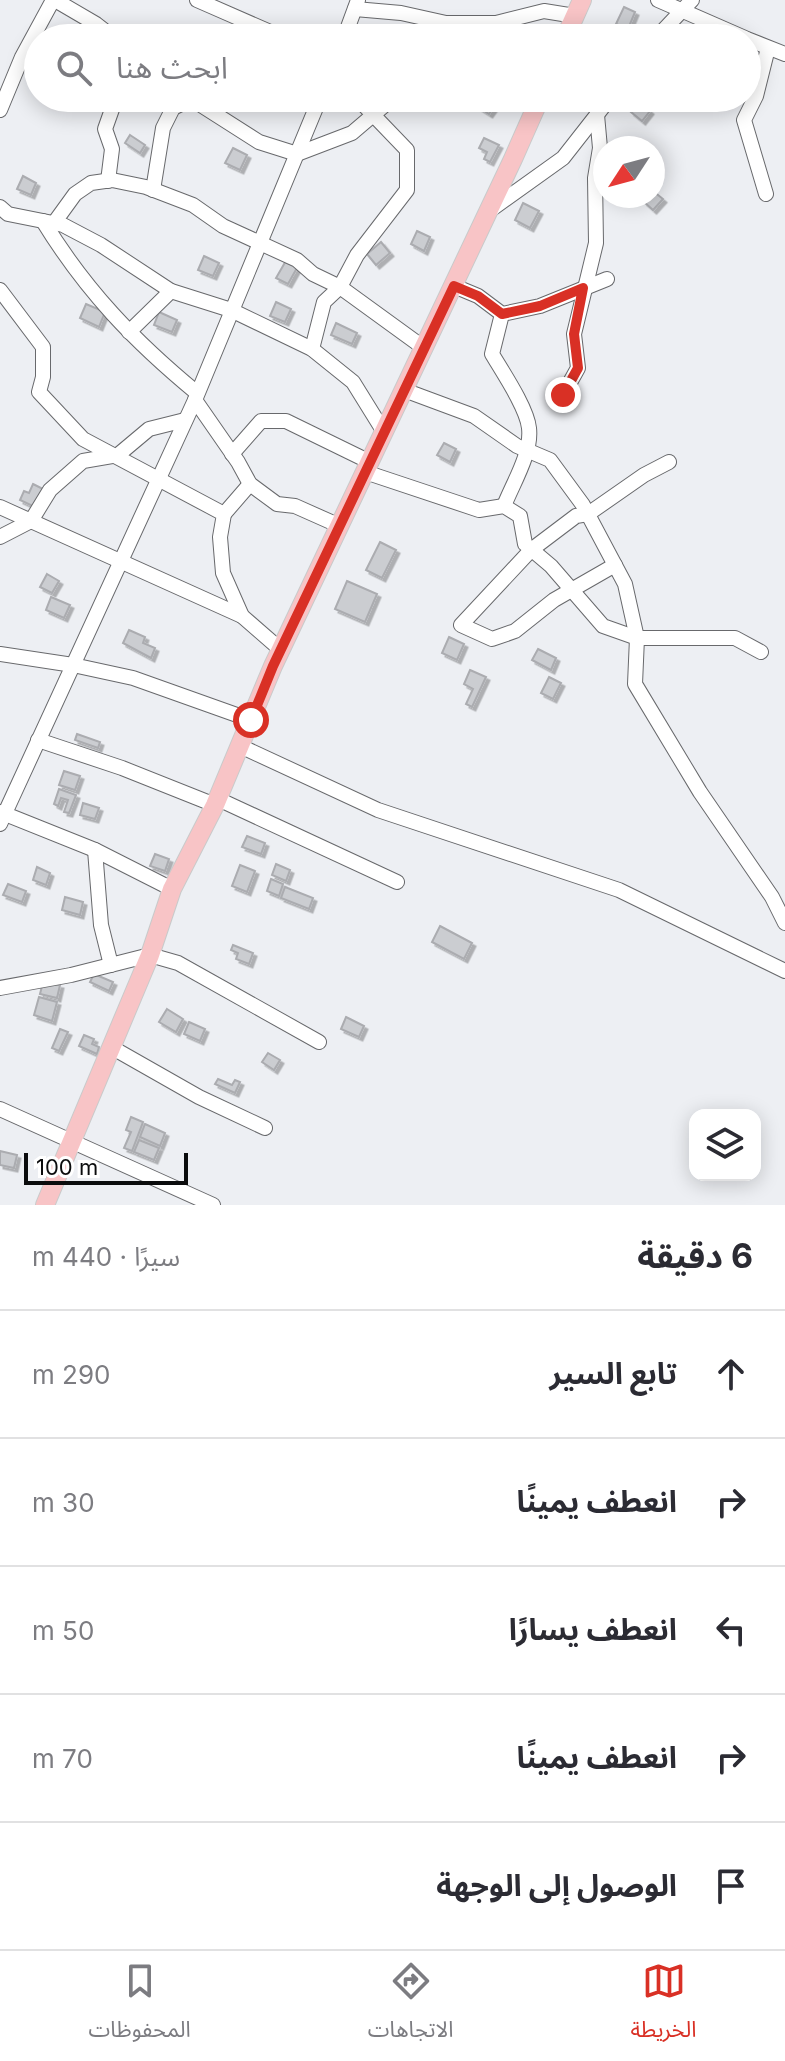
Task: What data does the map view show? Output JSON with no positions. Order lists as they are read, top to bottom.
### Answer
{
  "scale_bar": "100 m",
  "north": "bottom left",
  "page": {
    "search": "ابحث هنا",
    "scale": "100 m",
    "heading": ["6 دقيقة", "سيرًا · 440 m"],
    "list": [
      ["تابع السير", "290 m"],
      ["انعطف يمينًا", "30 m"],
      ["انعطف يسارًا", "50 m"],
      ["انعطف يمينًا", "70 m"],
      "الوصول إلى الوجهة"
    ],
    "nav": ["الخريطة", "الاتجاهات", "المحفوظات"]
  }
}
